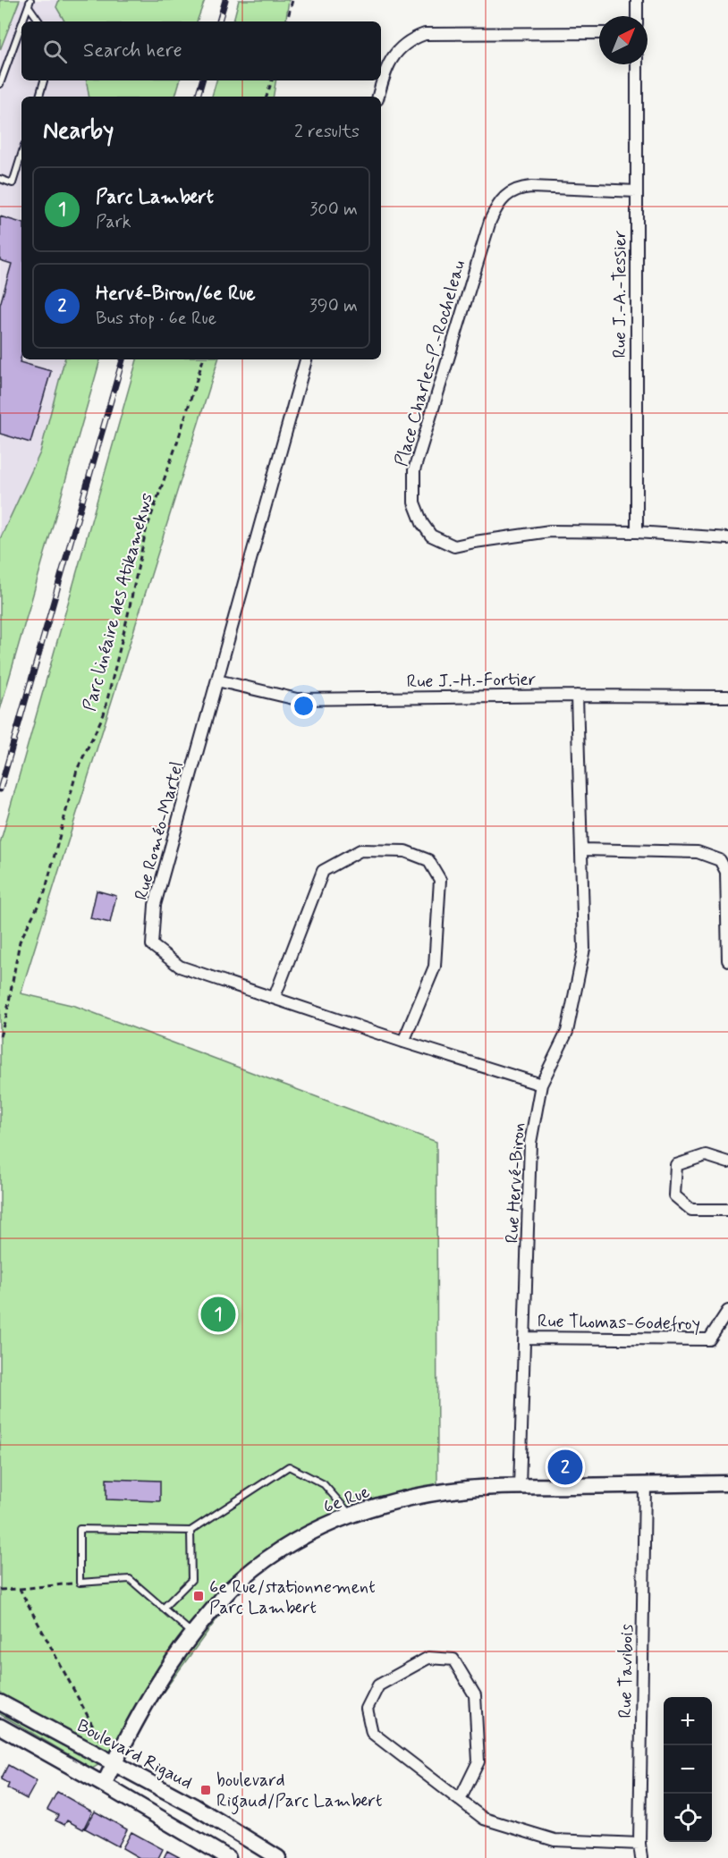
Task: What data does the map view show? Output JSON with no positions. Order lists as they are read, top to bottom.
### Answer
{
  "streets": {
    "street": [
      "Rue J.-A.-Tessier",
      "Place Charles-P.-Rocheleau",
      "Rue J.-H.-Fortier",
      "Rue Roméo-Martel",
      "Rue Hervé-Biron",
      "Rue Thomas-Godefroy",
      "6e Rue",
      "Rue Tavibois",
      "Boulevard Rigaud"
    ],
    "path": ["Parc linéaire des Atikamekws"]
  },
  "crossings": [
    ["Rue J.-A.-Tessier", "Place Charles-P.-Rocheleau"],
    ["Rue J.-H.-Fortier", "Rue Roméo-Martel"],
    ["Rue J.-H.-Fortier", "Rue Hervé-Biron"],
    ["Rue Roméo-Martel", "Rue Hervé-Biron"],
    ["Rue Hervé-Biron", "Rue Thomas-Godefroy"],
    ["Rue Hervé-Biron", "6e Rue"],
    ["6e Rue", "Rue Tavibois"],
    ["6e Rue", "Boulevard Rigaud"]
  ],
  "places": {
    "transit": ["6e Rue/stationnement Parc Lambert", "boulevard Rigaud/Parc Lambert"]
  },
  "north": "top right",
  "page": {
    "search": "Search here",
    "heading": ["Nearby", "2 results"],
    "list": [
      {
        "mark": "1",
        "name": "Parc Lambert",
        "note": "Park",
        "value": "300 m"
      },
      {
        "mark": "2",
        "name": "Hervé-Biron/6e Rue",
        "note": "Bus stop · 6e Rue",
        "value": "390 m"
      }
    ],
    "pins": ["1", "2"],
    "map_buttons": ["+", "−"]
  }
}
